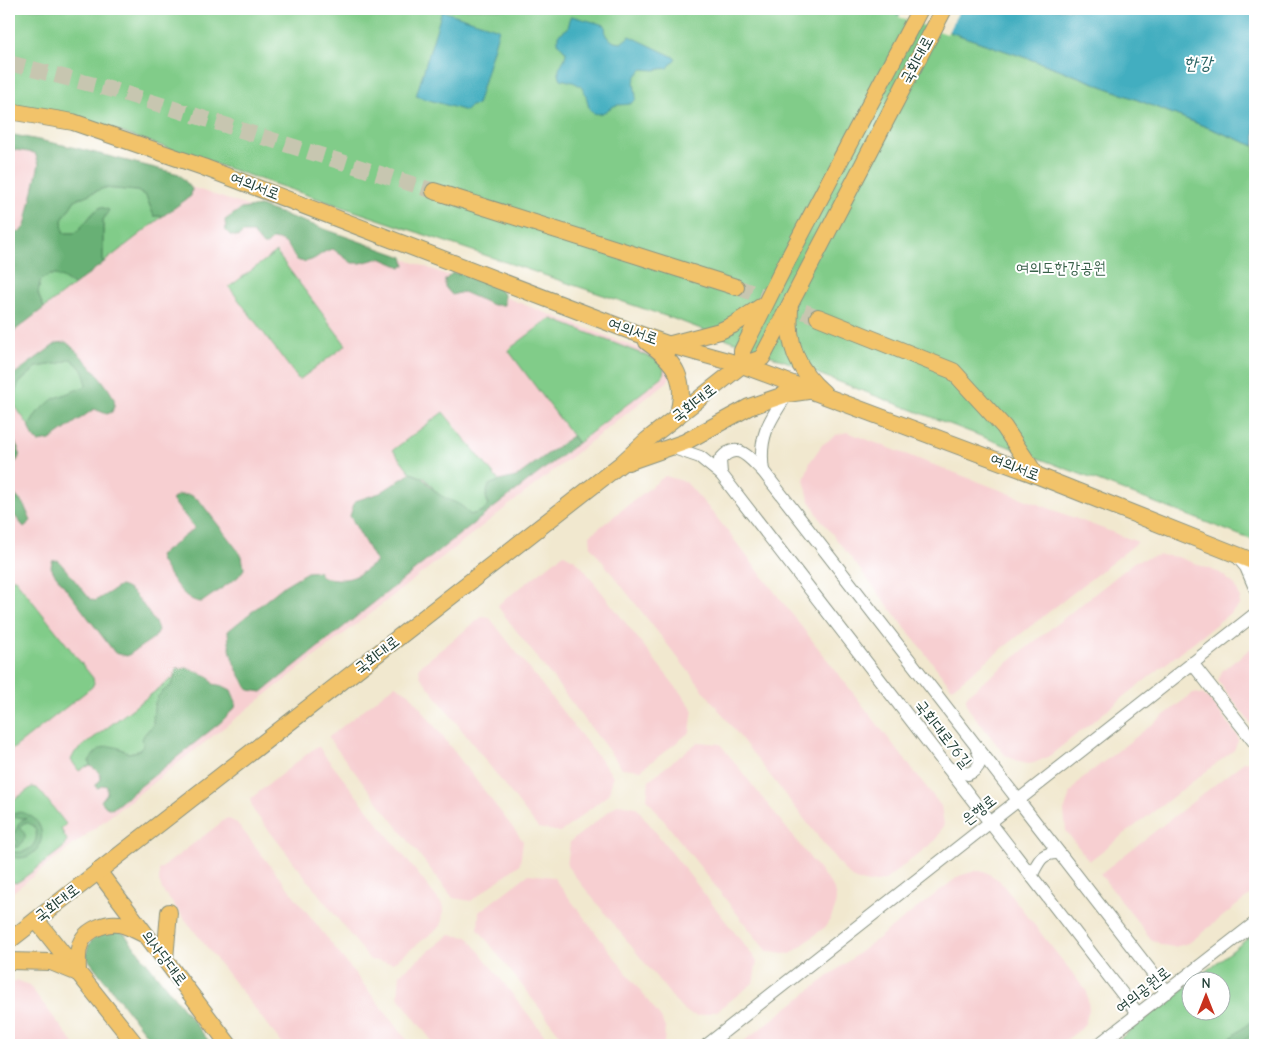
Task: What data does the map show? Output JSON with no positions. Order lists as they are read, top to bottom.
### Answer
{
  "streets": {
    "main road": ["국회대로", "여의서로", "의사당대로"],
    "street": ["국회대로76길", "은행로", "여의공원로"]
  },
  "crossings": [
    ["국회대로", "여의서로"],
    ["국회대로", "의사당대로"],
    ["국회대로76길", "은행로"],
    ["국회대로76길", "여의공원로"]
  ],
  "water": ["한강"],
  "parks": ["여의도한강공원"],
  "north": "top"
}
